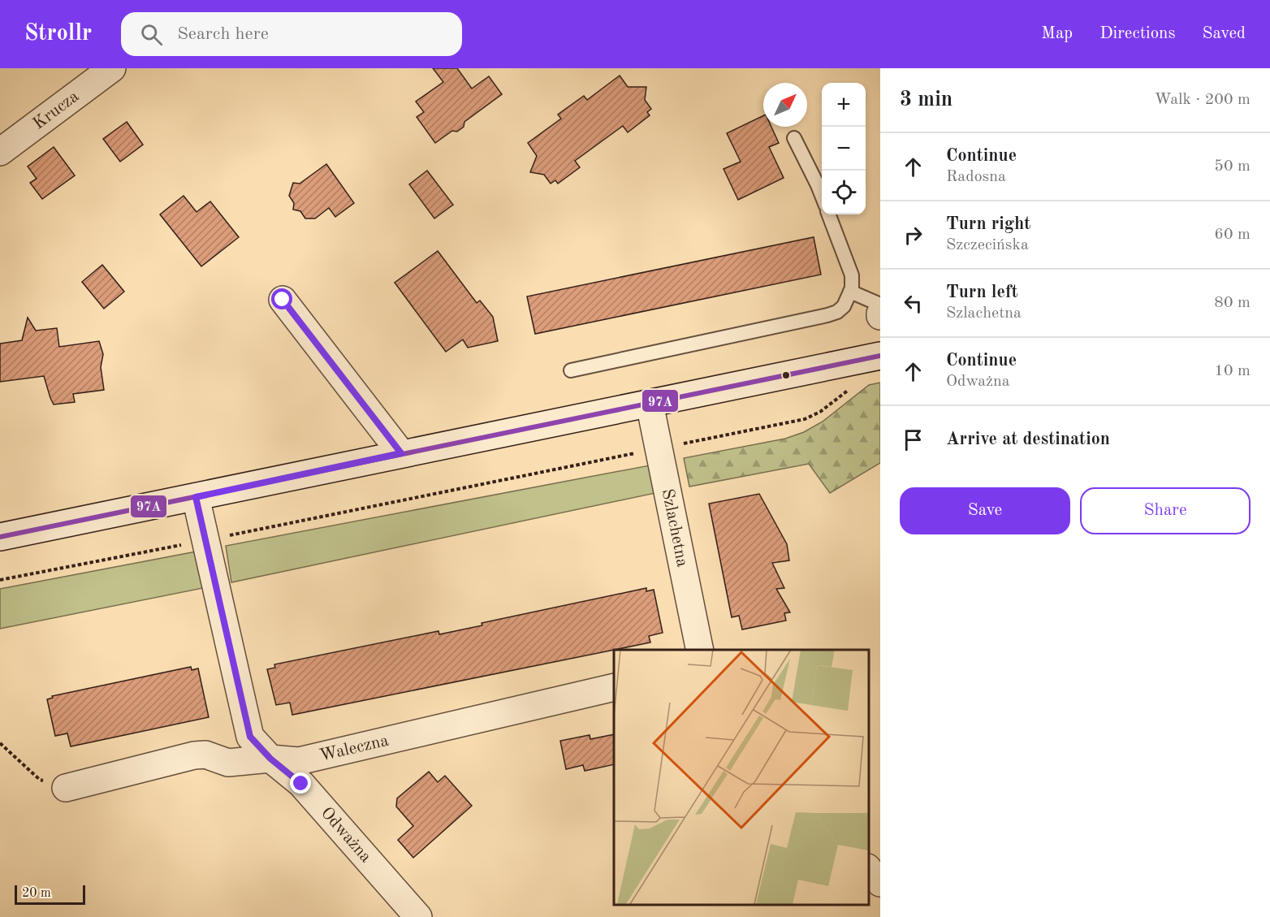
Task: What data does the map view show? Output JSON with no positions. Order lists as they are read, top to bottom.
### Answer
{
  "streets": {
    "street": [
      "Krucza",
      "Szlachetna",
      "Waleczna",
      "Odważna"
    ]
  },
  "crossings": [
    ["Waleczna", "Odważna"]
  ],
  "lines": ["transit line 97A"],
  "scale_bar": "20 m",
  "north": "top right",
  "page": {
    "header": "Strollr",
    "search": "Search here",
    "nav": ["Map", "Directions", "Saved"],
    "heading": ["3 min", "Walk · 200 m"],
    "map_buttons": ["+", "−"],
    "list": [
      ["Continue", "Radosna", "50 m"],
      ["Turn right", "Szczecińska", "60 m"],
      ["Turn left", "Szlachetna", "80 m"],
      ["Continue", "Odważna", "10 m"],
      "Arrive at destination"
    ],
    "buttons": ["Save", "Share"],
    "scale": "20 m"
  }
}
